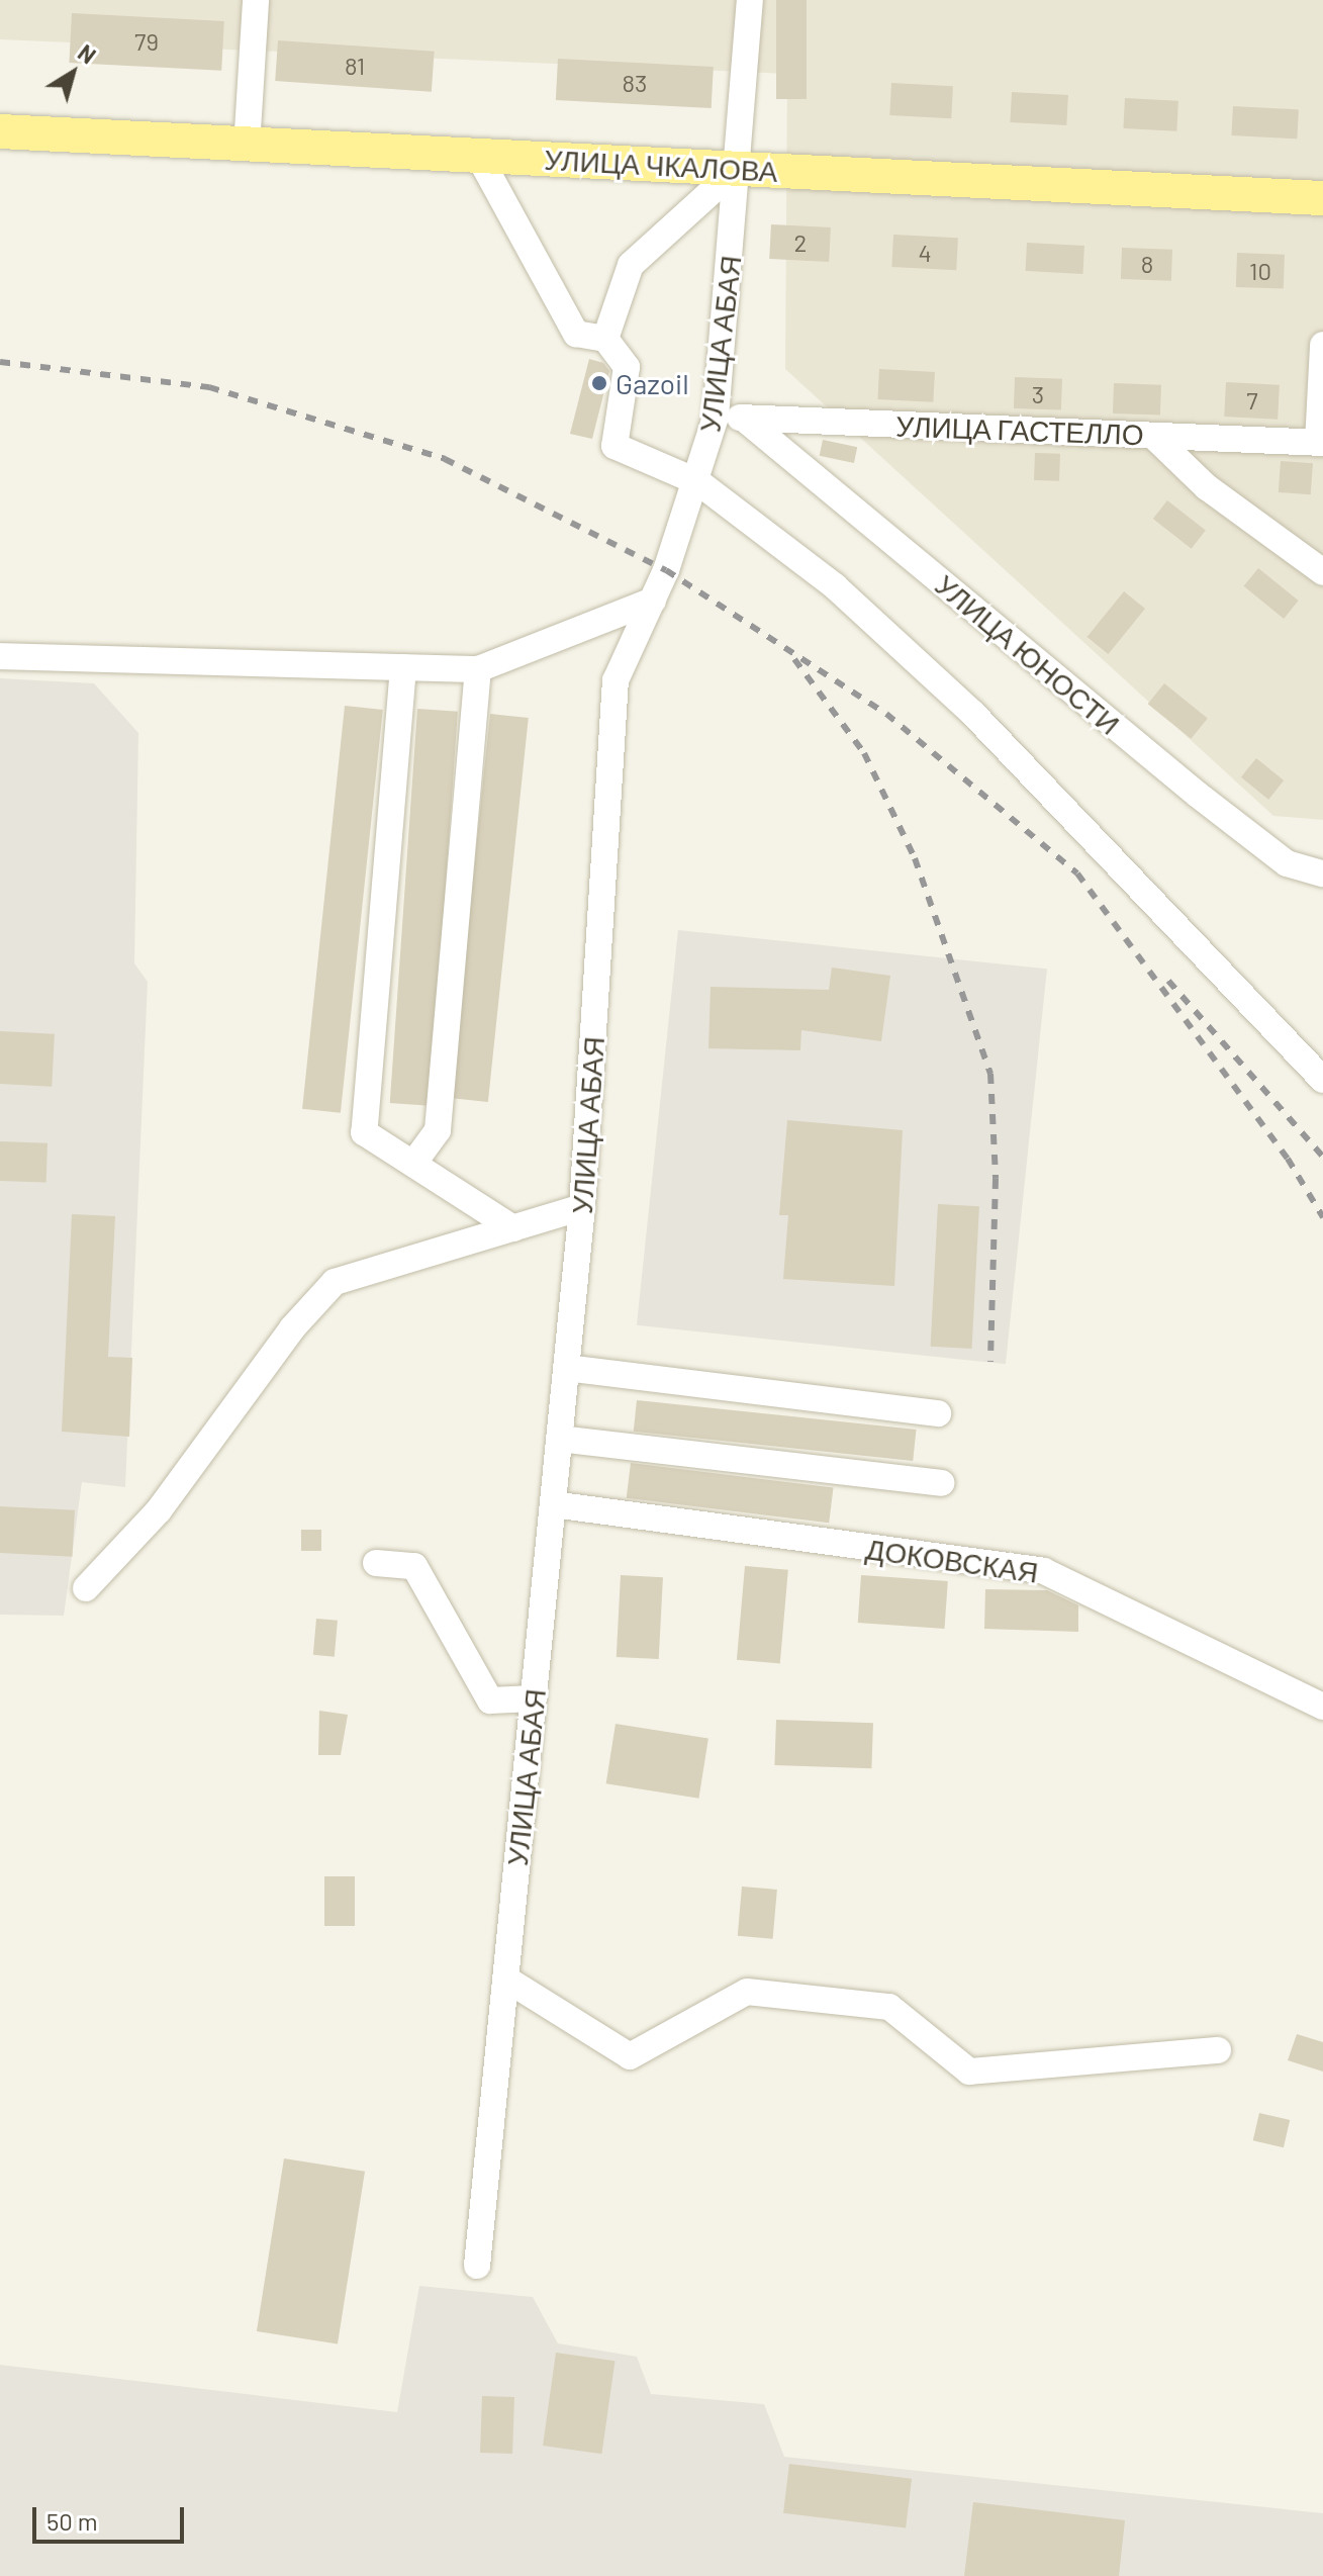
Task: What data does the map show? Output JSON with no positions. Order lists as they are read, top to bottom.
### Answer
{
  "streets": {
    "main road": ["УЛИЦА ЧКАЛОВА"],
    "street": [
      "УЛИЦА АБАЯ",
      "УЛИЦА ГАСТЕЛЛО",
      "УЛИЦА ЮНОСТИ",
      "ДОКОВСКАЯ"
    ]
  },
  "crossings": [
    ["УЛИЦА ЧКАЛОВА", "УЛИЦА АБАЯ"],
    ["УЛИЦА АБАЯ", "УЛИЦА ГАСТЕЛЛО"],
    ["УЛИЦА АБАЯ", "ДОКОВСКАЯ"],
    ["УЛИЦА ГАСТЕЛЛО", "УЛИЦА ЮНОСТИ"]
  ],
  "places": ["Gazoil"],
  "house_numbers": [
    "79",
    "81",
    "83",
    "2",
    "4",
    "8",
    "10",
    "3",
    "7"
  ],
  "scale_bar": "50 m",
  "north": "top right"
}
